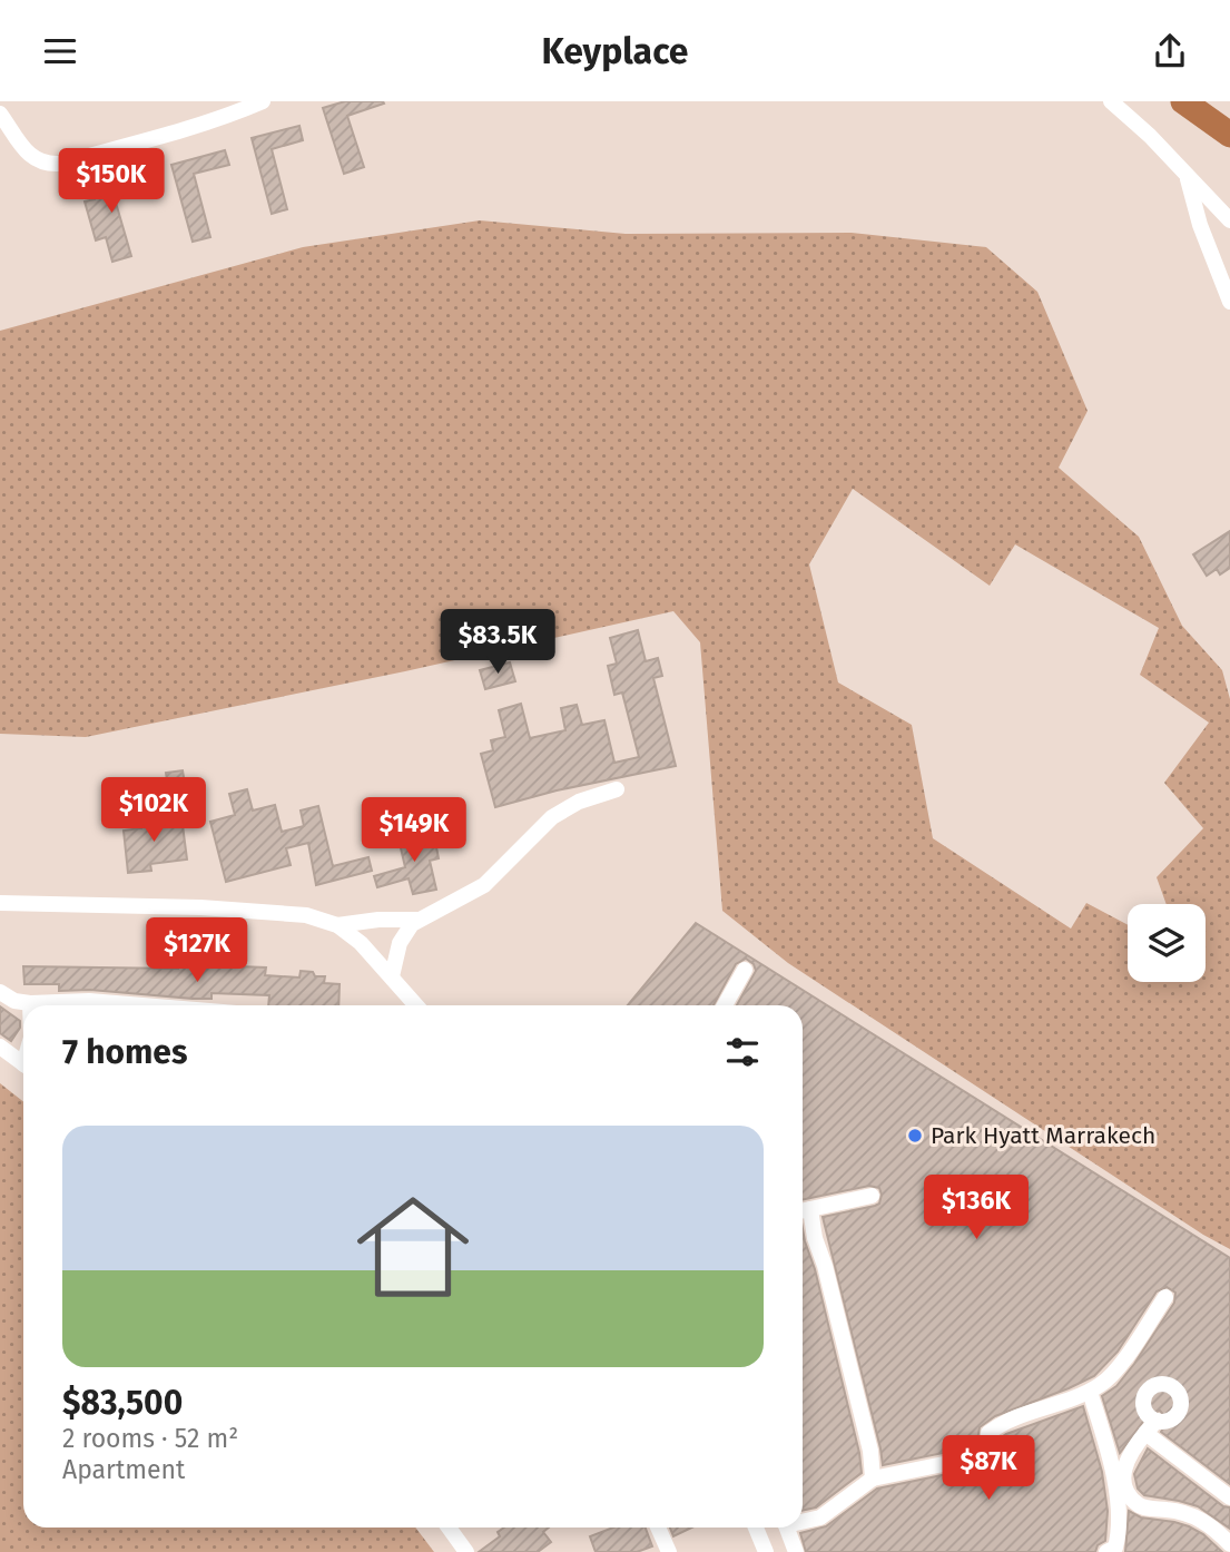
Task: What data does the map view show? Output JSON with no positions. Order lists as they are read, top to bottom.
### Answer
{
  "places": ["Park Hyatt Marrakech"],
  "page": {
    "header": "Keyplace",
    "price": [
      "$150K",
      "$83.5K",
      "$102K",
      "$149K",
      "$127K",
      "$136K",
      "$87K"
    ],
    "heading": "7 homes",
    "list": [
      {
        "name": "$83,500",
        "note": "2 rooms · 52 m² · Apartment"
      }
    ]
  }
}
